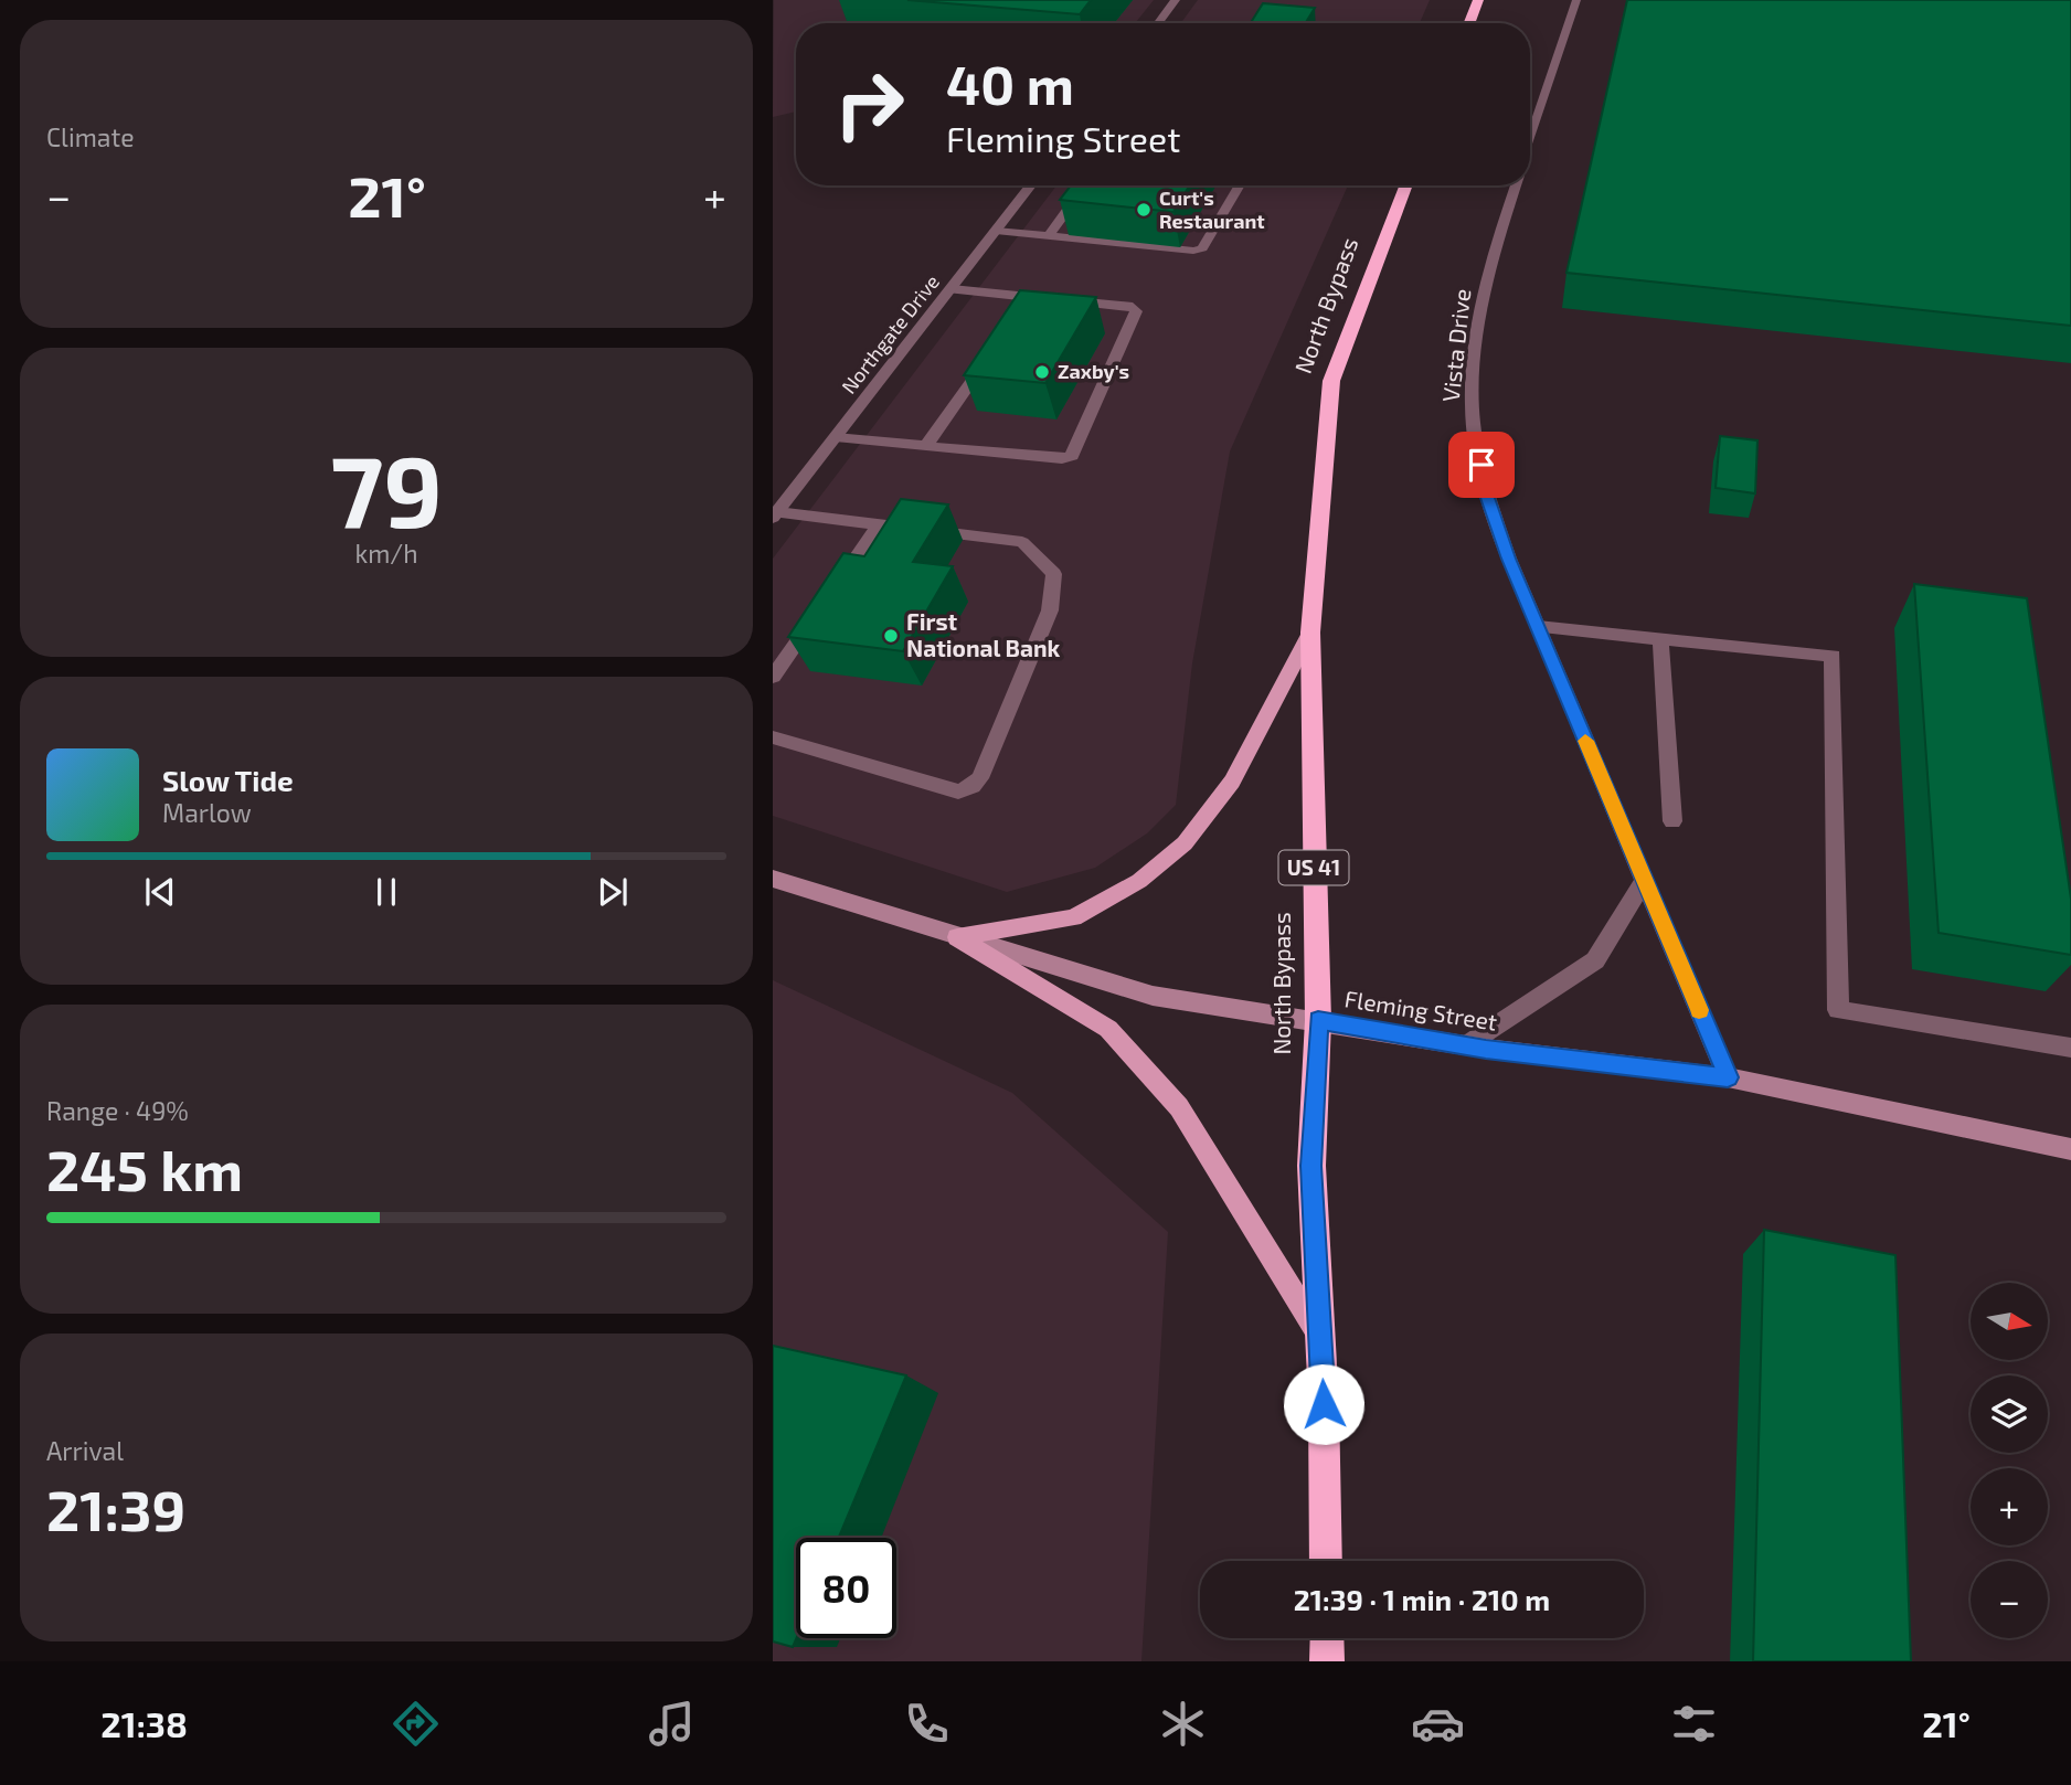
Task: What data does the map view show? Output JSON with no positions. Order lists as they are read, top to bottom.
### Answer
{
  "streets": {
    "highway": ["North Bypass", "US 41"],
    "street": ["Northgate Drive", "Vista Drive", "Fleming Street"]
  },
  "crossings": [
    ["North Bypass", "Fleming Street"],
    ["Vista Drive", "Fleming Street"]
  ],
  "places": ["Curt's Restaurant", "Zaxby's", "First National Bank"],
  "north": "right",
  "page": {
    "tile": [
      "Climate",
      ["79", "km/h"],
      ["Range · 49%", "245 km"],
      ["Arrival", "21:39"]
    ],
    "turn": ["40 m", "Fleming Street"],
    "heat": ["−", "21°", "+"],
    "song": ["Slow Tide", "Marlow"],
    "map_buttons": ["+", "−"],
    "limit": "80",
    "trip": "21:39 · 1 min · 210 m",
    "tabs": ["21:38", "21°"]
  }
}
